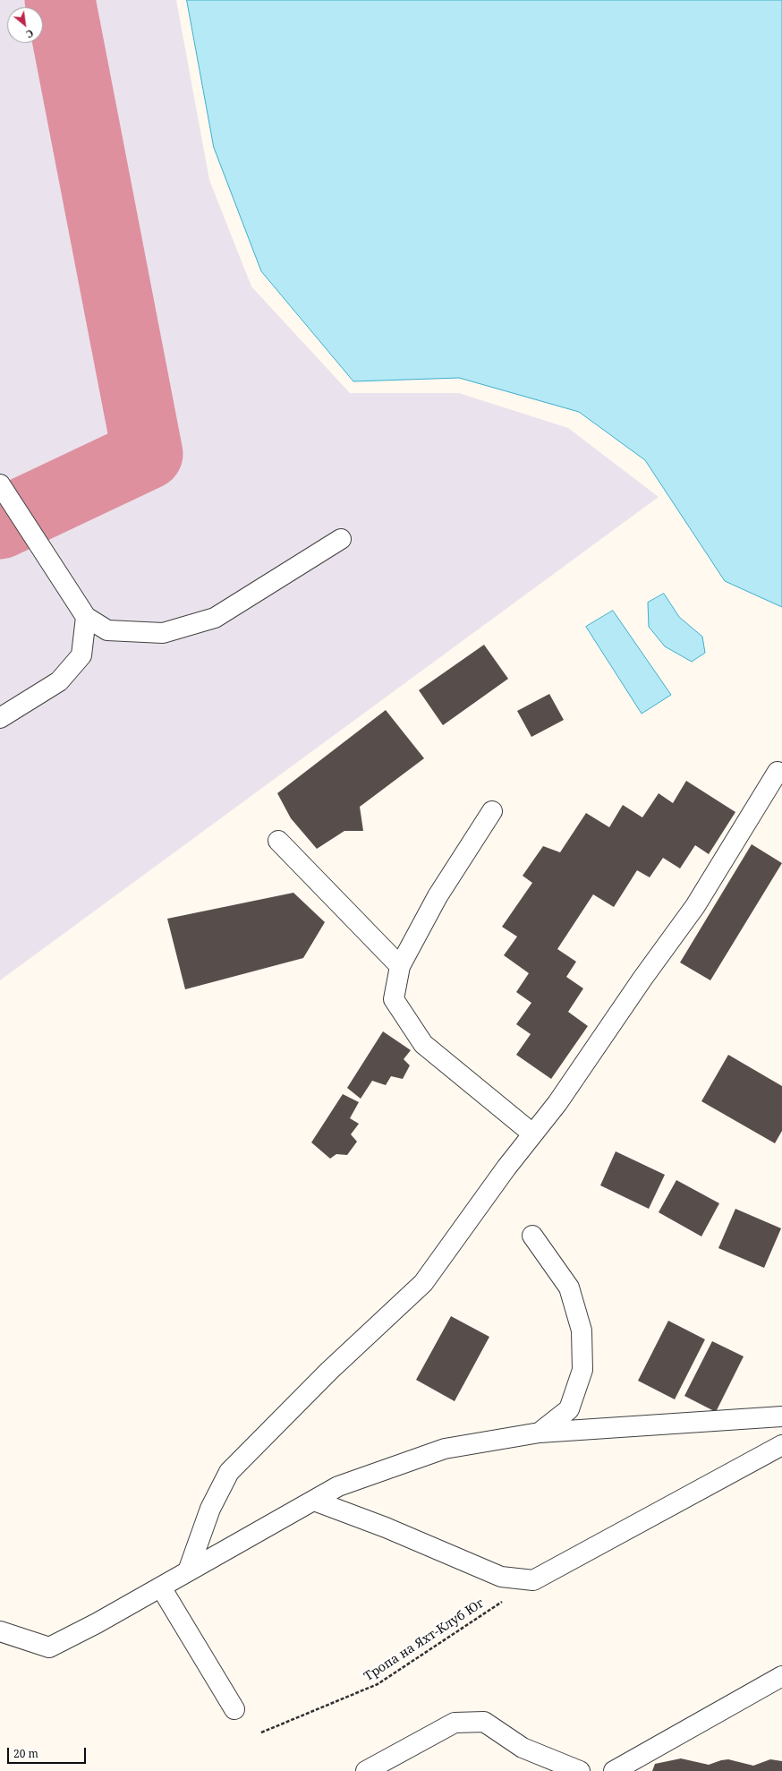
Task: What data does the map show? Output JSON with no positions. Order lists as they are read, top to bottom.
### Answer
{
  "streets": {
    "path": ["Тропа на Яхт-Клуб Юг"]
  },
  "scale_bar": "20 m",
  "north": "bottom right"
}
